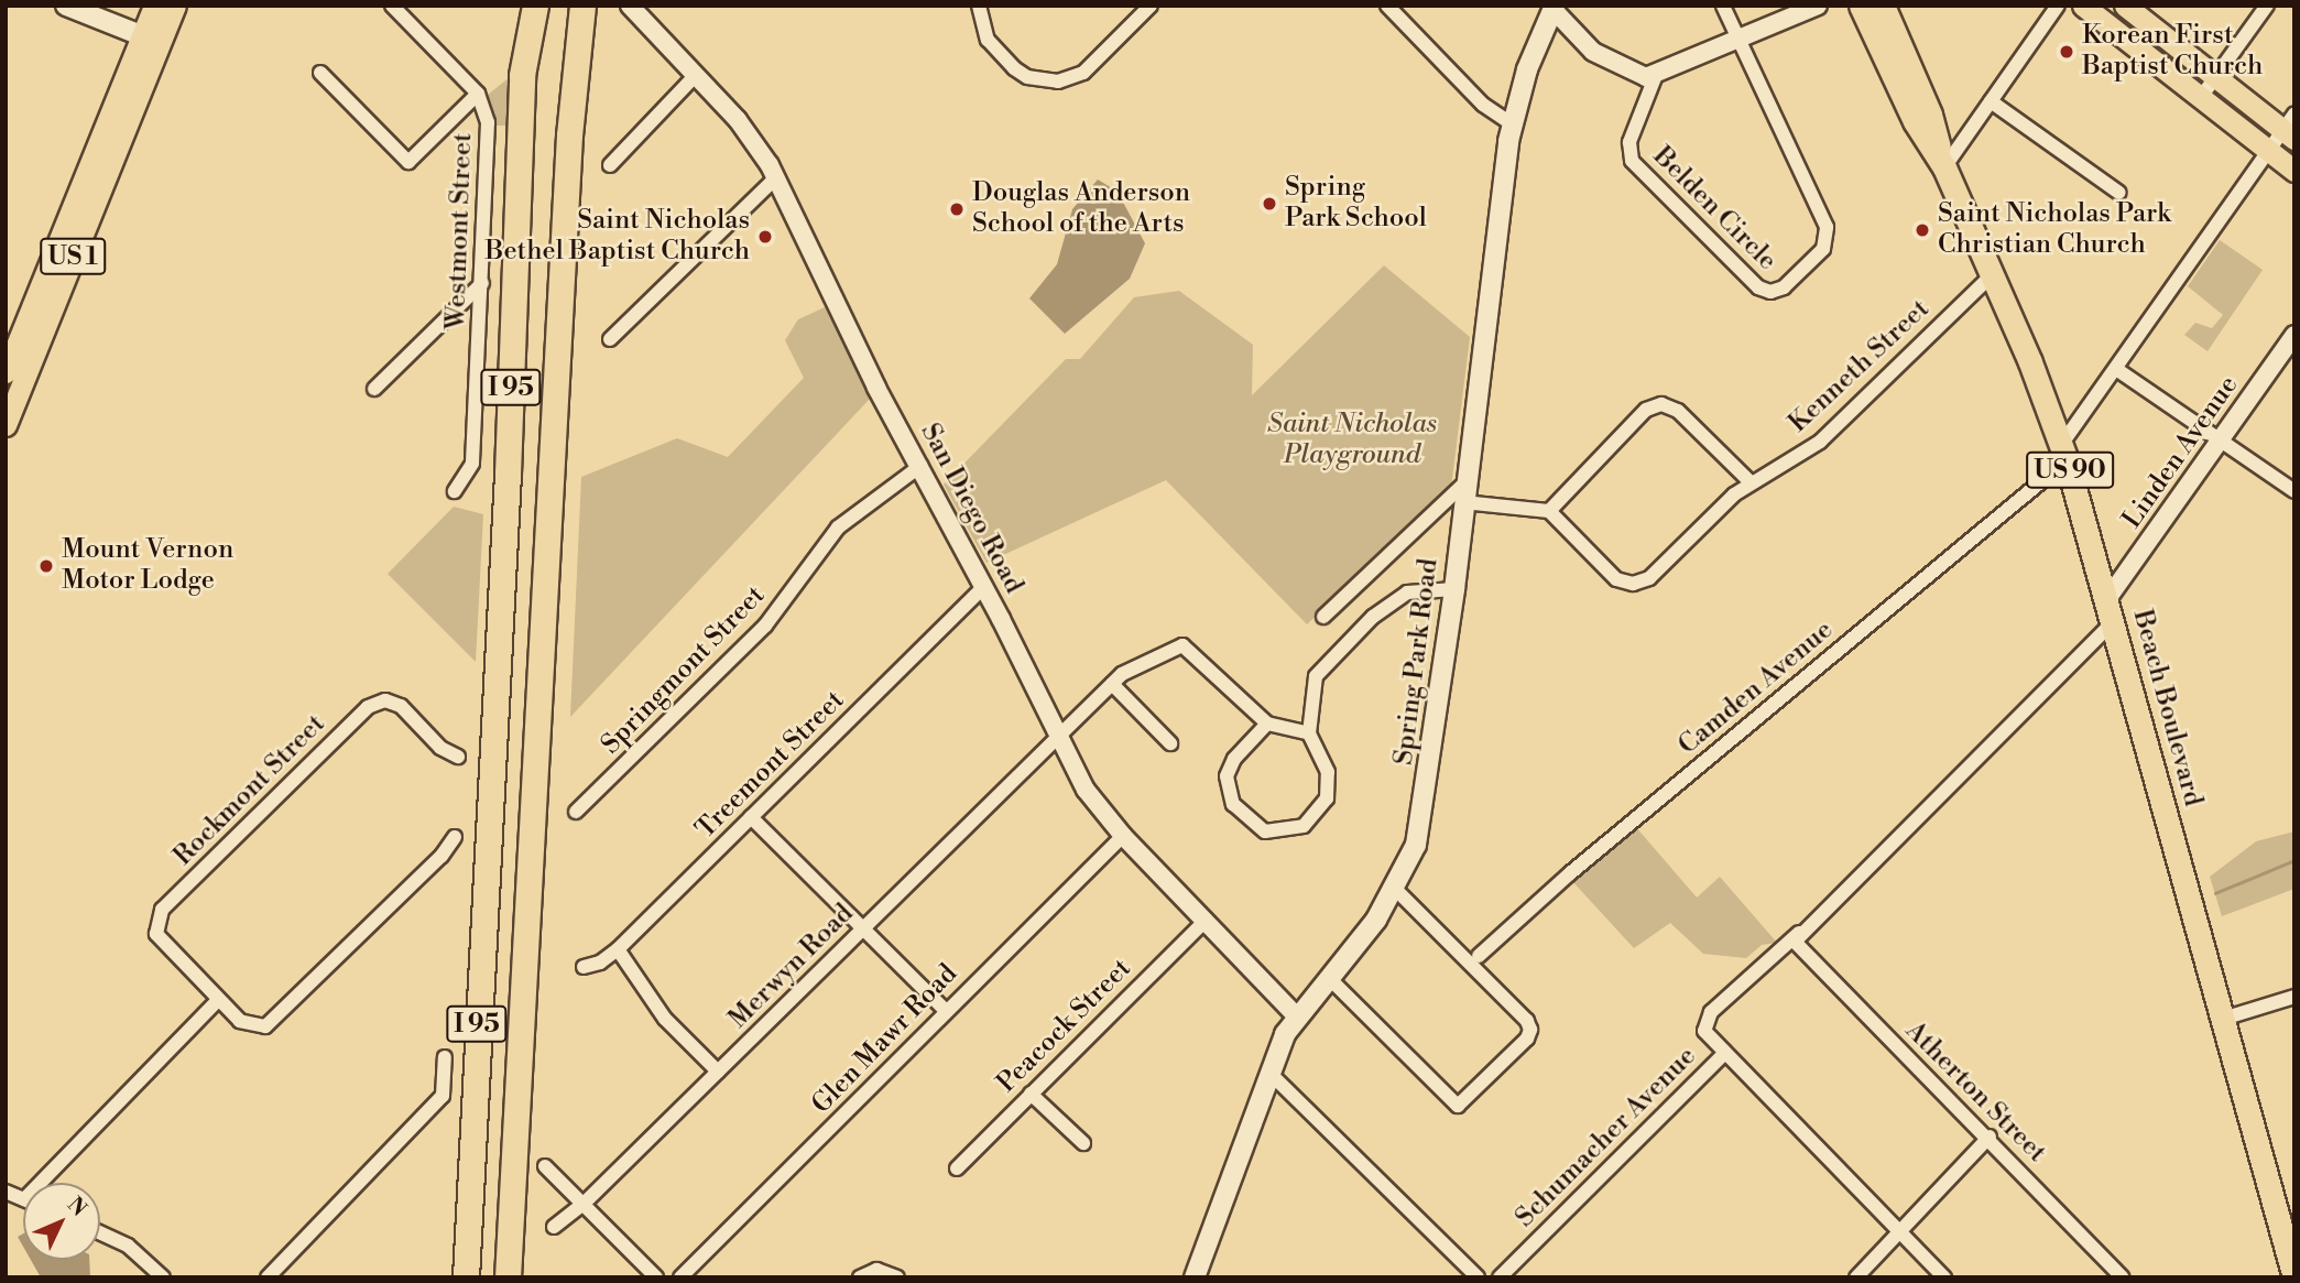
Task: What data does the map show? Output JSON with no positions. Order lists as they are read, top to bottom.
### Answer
{
  "streets": {
    "highway": ["I 95", "US 90", "Beach Boulevard"],
    "main road": ["US 1", "Spring Park Road"],
    "street": [
      "Belden Circle",
      "Westmont Street",
      "Kenneth Street",
      "Linden Avenue",
      "San Diego Road",
      "Springmont Street",
      "Camden Avenue",
      "Treemont Street",
      "Rockmont Street",
      "Merwyn Road",
      "Peacock Street",
      "Glen Mawr Road",
      "Atherton Street",
      "Schumacher Avenue"
    ]
  },
  "crossings": [
    ["Kenneth Street", "Beach Boulevard"],
    ["Linden Avenue", "Beach Boulevard"],
    ["San Diego Road", "Spring Park Road"],
    ["San Diego Road", "Springmont Street"],
    ["San Diego Road", "Treemont Street"],
    ["San Diego Road", "Merwyn Road"],
    ["San Diego Road", "Peacock Street"],
    ["San Diego Road", "Glen Mawr Road"],
    ["Camden Avenue", "Beach Boulevard"],
    ["Beach Boulevard", "Schumacher Avenue"],
    ["Atherton Street", "Schumacher Avenue"]
  ],
  "parks": ["Saint Nicholas Playground"],
  "places": [
    "Korean First Baptist Church",
    "Spring Park School",
    "Douglas Anderson School of the Arts",
    "Saint Nicholas Park Christian Church",
    "Saint Nicholas Bethel Baptist Church",
    "Mount Vernon Motor Lodge"
  ],
  "north": "top right"
}
